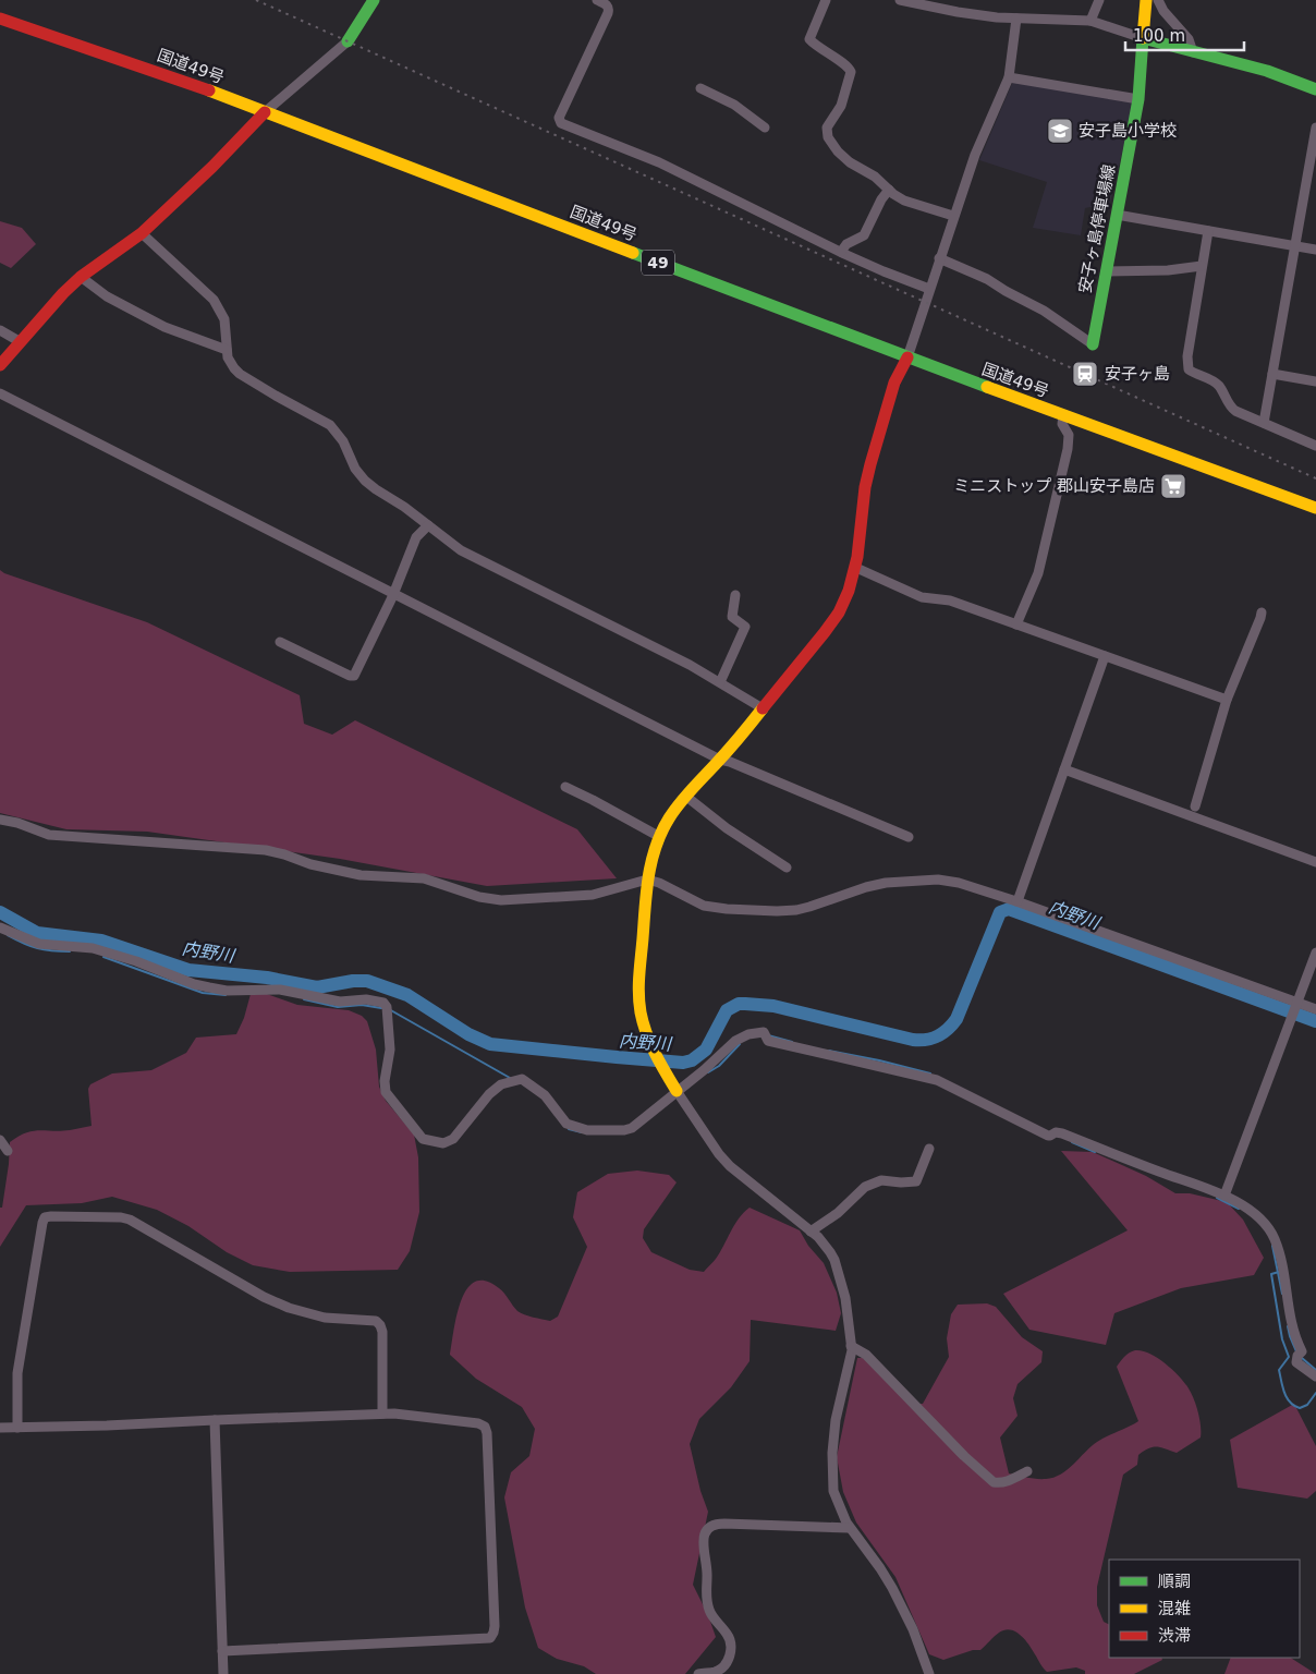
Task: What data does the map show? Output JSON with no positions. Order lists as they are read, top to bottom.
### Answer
{
  "streets": {
    "main road": ["国道49号", "安子ヶ島停車場線", "49"]
  },
  "water": ["内野川"],
  "places": {
    "school or university": ["安子島小学校"],
    "station": ["安子ヶ島"],
    "supermarket": ["ミニストップ 郡山安子島店"]
  },
  "legend": ["順調", "混雑", "渋滞"],
  "scale_bar": "100 m"
}
